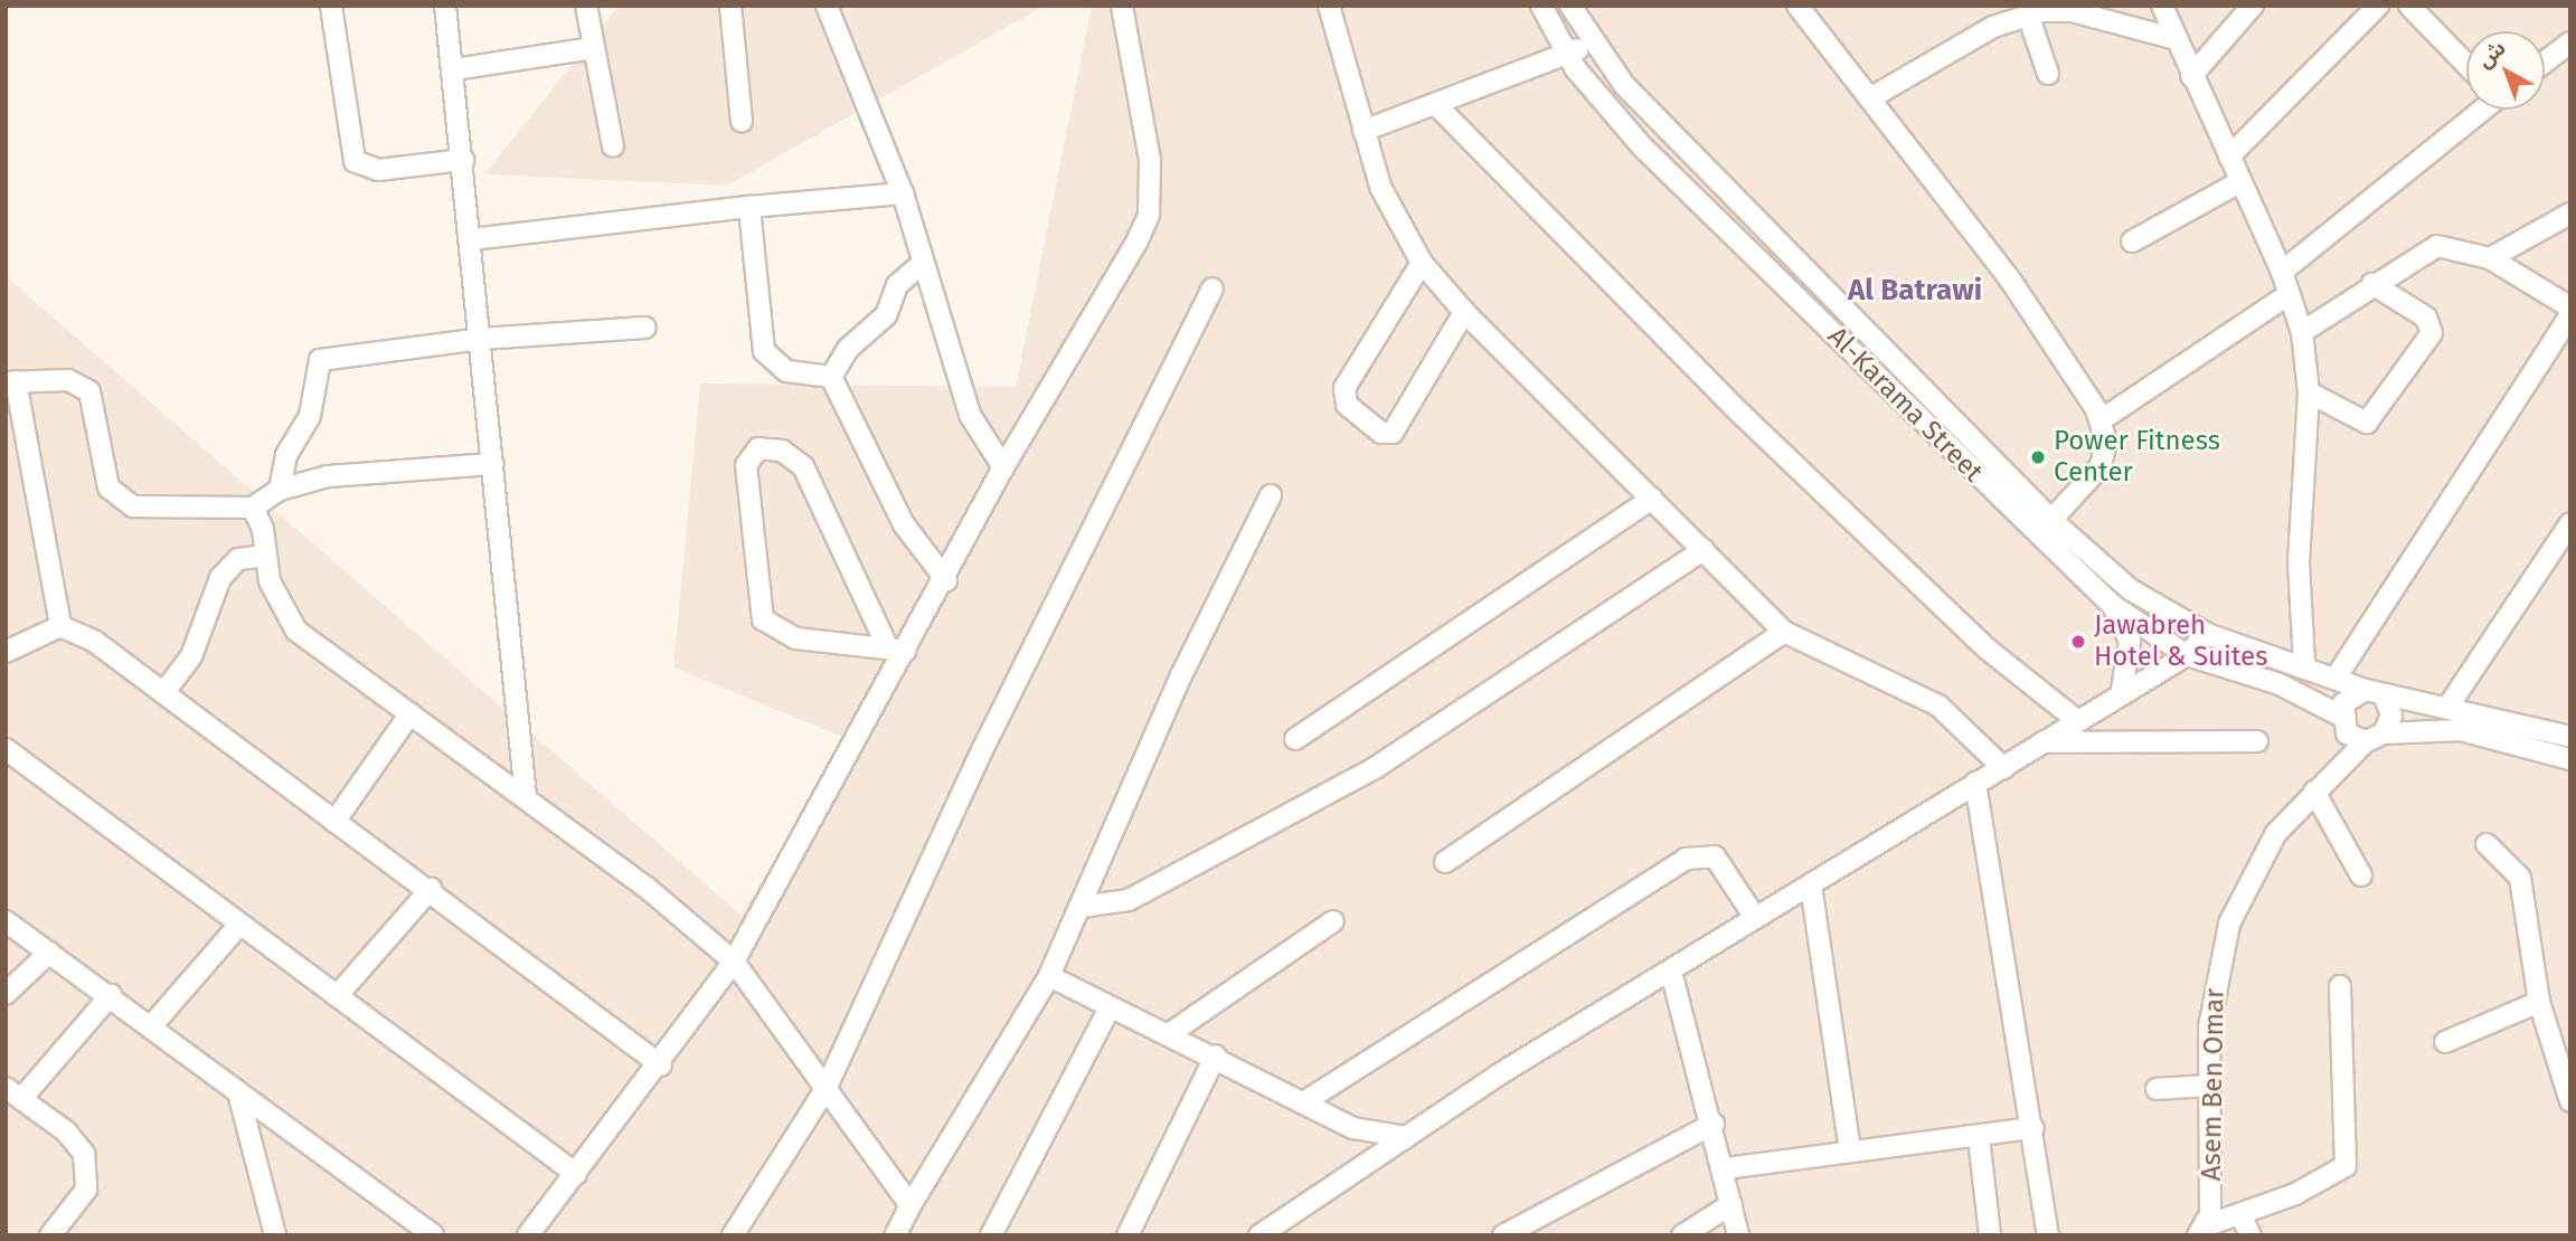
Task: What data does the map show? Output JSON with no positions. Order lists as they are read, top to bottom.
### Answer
{
  "streets": {
    "street": ["Al-Karama Street", "Asem Ben Omar"]
  },
  "crossings": [
    ["Al-Karama Street", "Asem Ben Omar"]
  ],
  "districts": ["Al Batrawi"],
  "places": ["Power Fitness Center", "Jawabreh Hotel & Suites"],
  "north": "top left"
}
